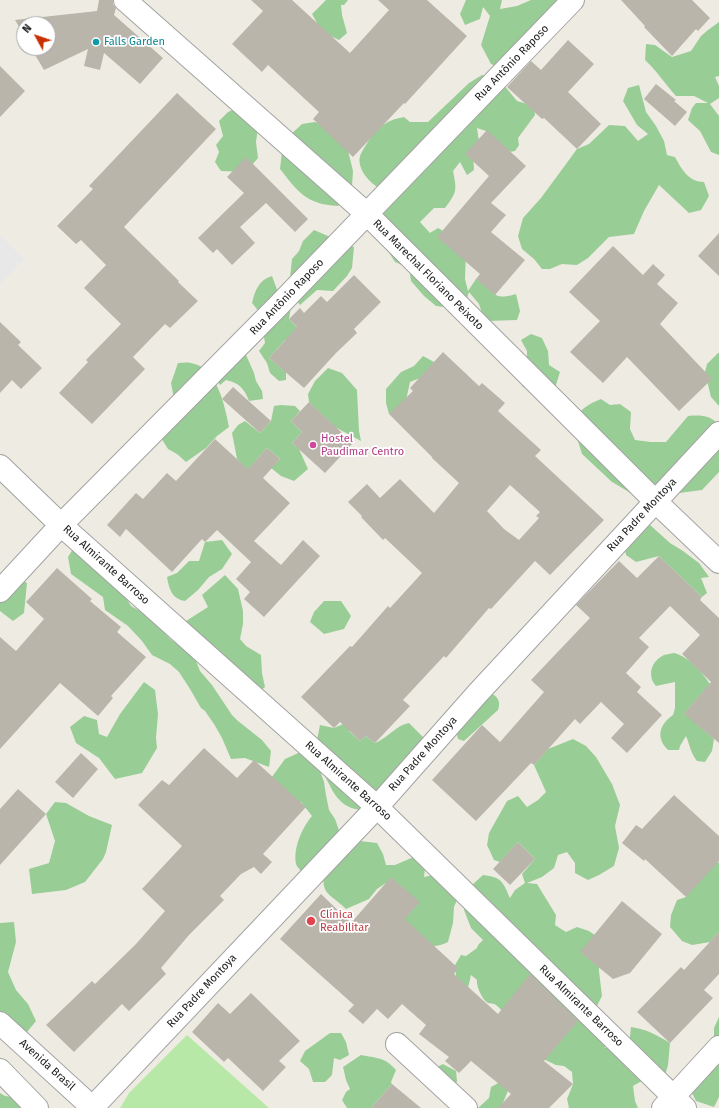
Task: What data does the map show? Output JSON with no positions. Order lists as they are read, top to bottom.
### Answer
{
  "streets": {
    "street": [
      "Rua Antônio Raposo",
      "Rua Marechal Floriano Peixoto",
      "Rua Padre Montoya",
      "Rua Almirante Barroso",
      "Avenida Brasil"
    ]
  },
  "crossings": [
    ["Rua Antônio Raposo", "Rua Marechal Floriano Peixoto"],
    ["Rua Antônio Raposo", "Rua Almirante Barroso"],
    ["Rua Marechal Floriano Peixoto", "Rua Padre Montoya"],
    ["Rua Padre Montoya", "Rua Almirante Barroso"],
    ["Rua Padre Montoya", "Avenida Brasil"]
  ],
  "places": ["Falls Garden", "Hostel Paudimar Centro", "Clínica Reabilitar"],
  "north": "top left"
}
